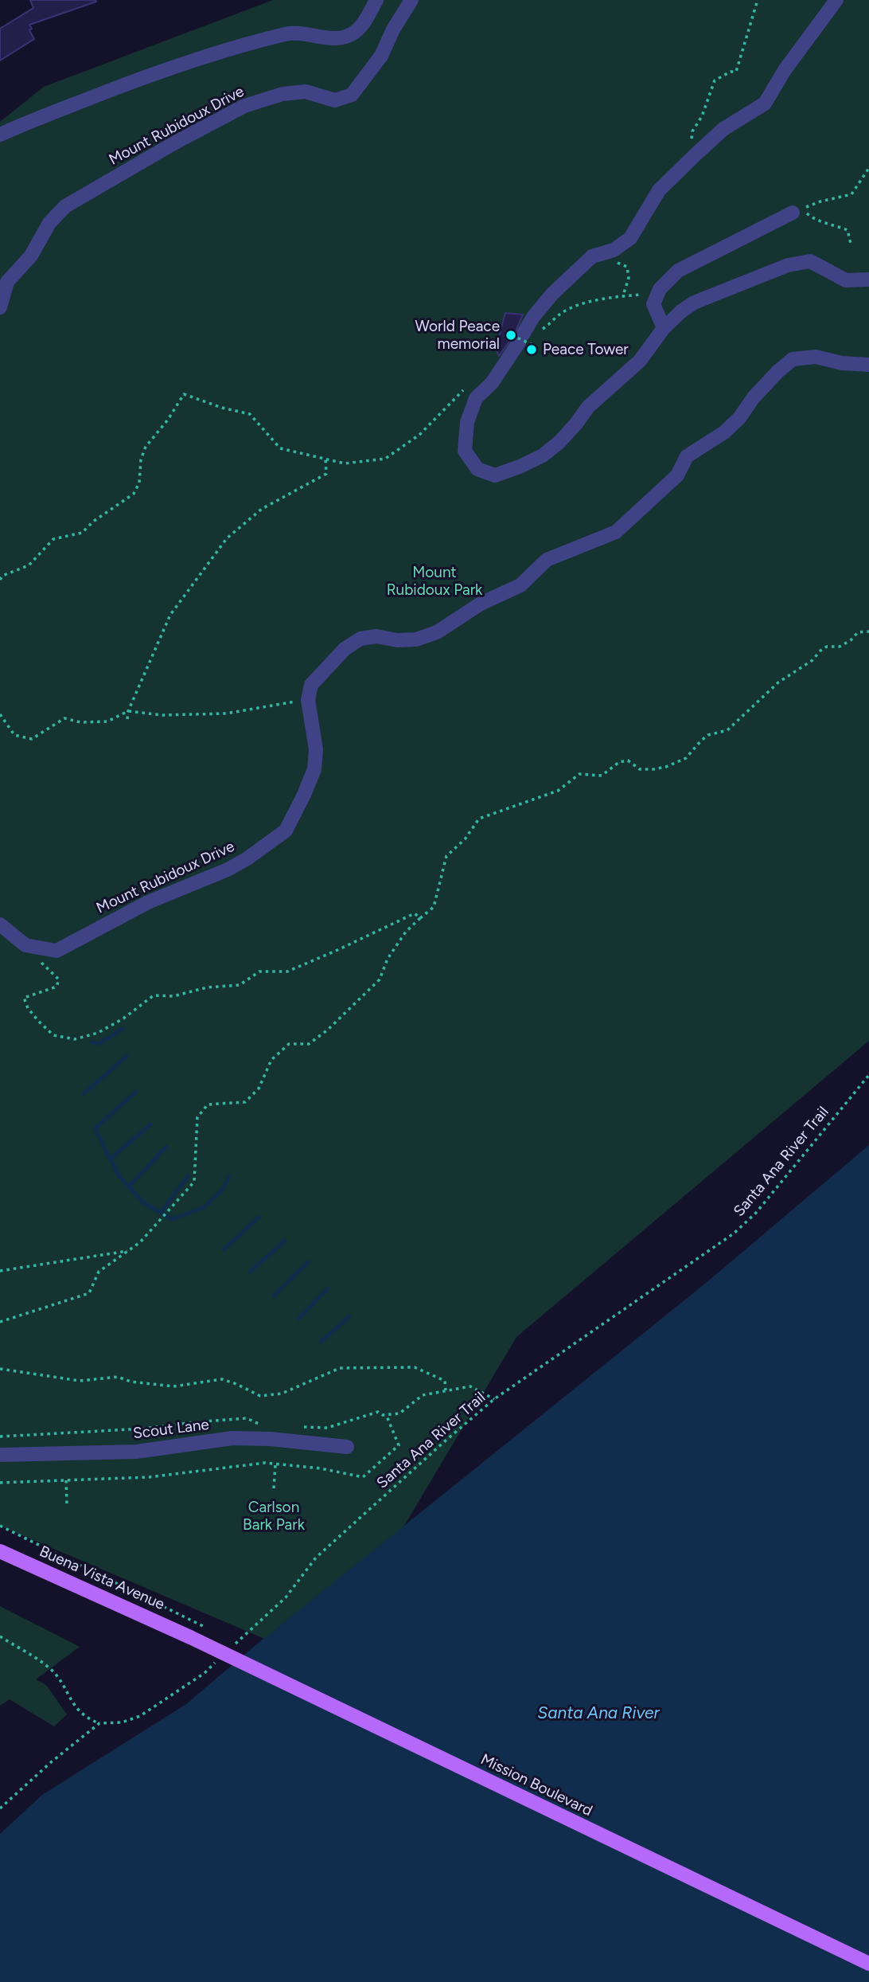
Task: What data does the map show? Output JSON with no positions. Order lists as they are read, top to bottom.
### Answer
{
  "streets": {
    "main road": ["Buena Vista Avenue", "Mission Boulevard"],
    "street": ["Mount Rubidoux Drive", "Scout Lane"],
    "path": ["Santa Ana River Trail"]
  },
  "crossings": [
    ["Buena Vista Avenue", "Mission Boulevard"]
  ],
  "water": ["Santa Ana River"],
  "parks": ["Mount Rubidoux Park", "Carlson Bark Park"],
  "places": ["World Peace memorial", "Peace Tower"]
}
